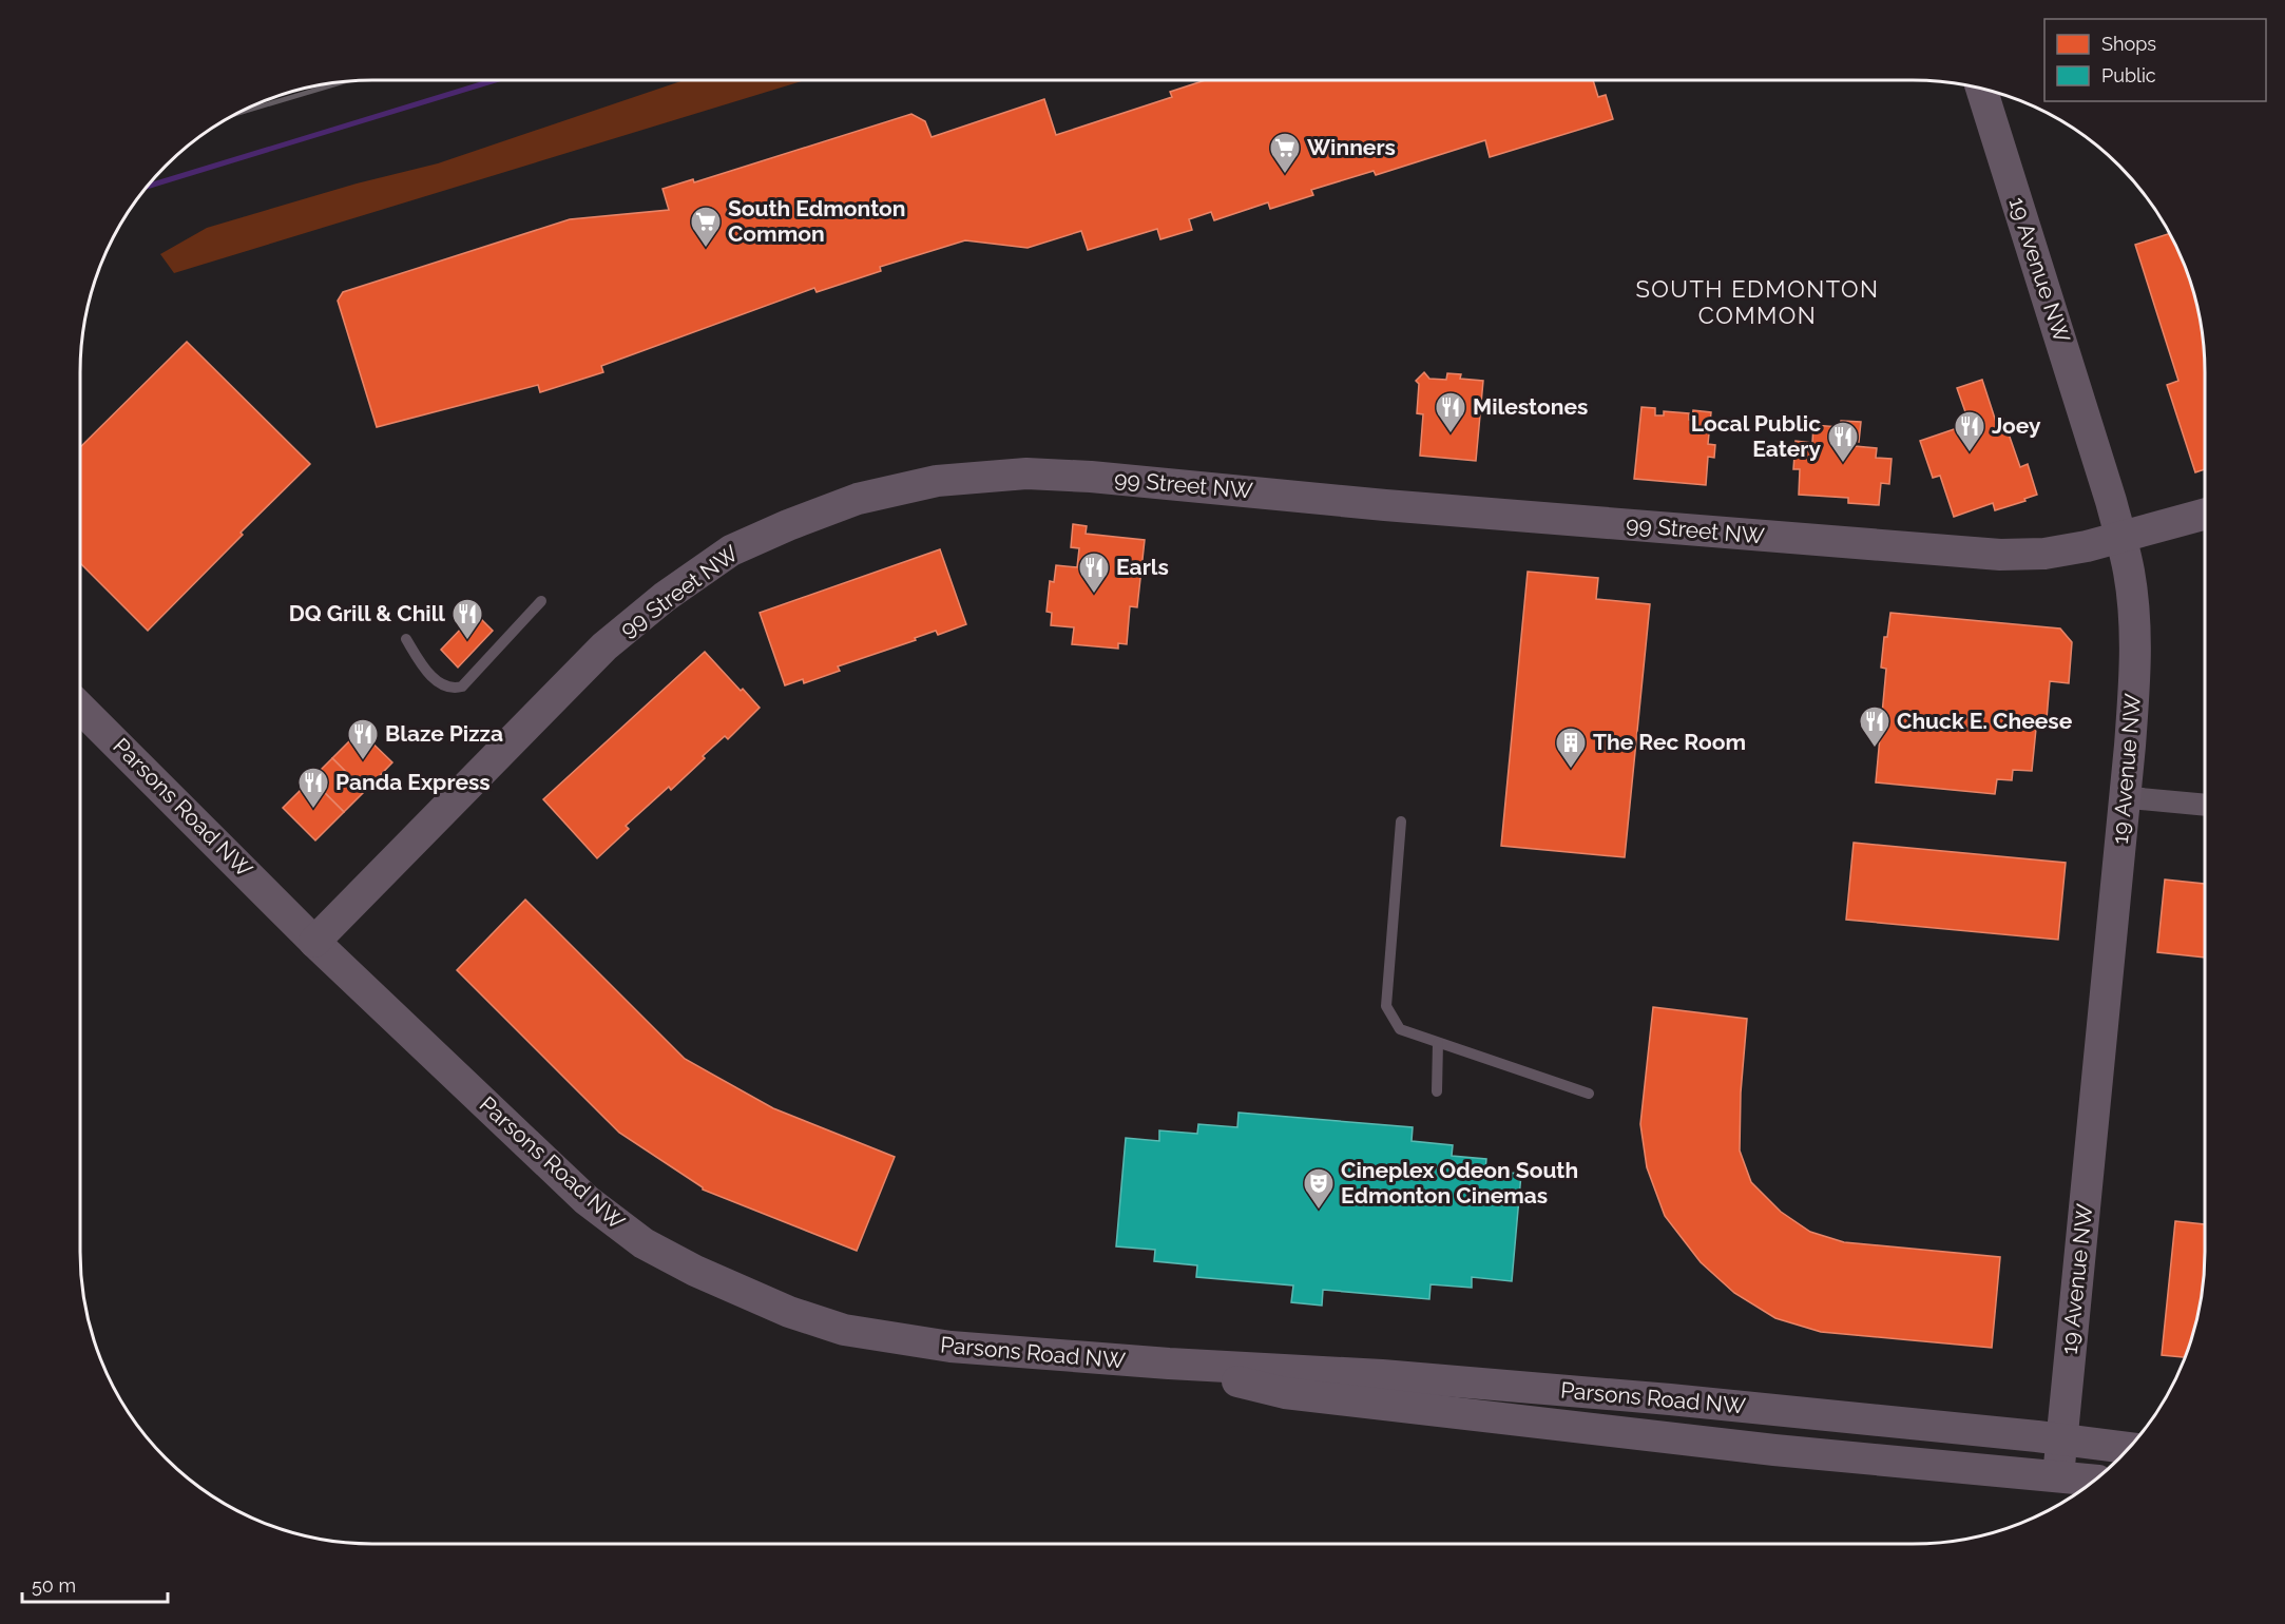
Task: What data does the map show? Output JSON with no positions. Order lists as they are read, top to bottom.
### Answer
{
  "streets": {
    "street": ["19 Avenue NW", "99 Street NW", "Parsons Road NW"]
  },
  "crossings": [
    ["19 Avenue NW", "99 Street NW"],
    ["19 Avenue NW", "Parsons Road NW"],
    ["99 Street NW", "Parsons Road NW"]
  ],
  "districts": ["SOUTH EDMONTON COMMON"],
  "places": {
    "supermarket": ["Winners", "South Edmonton Common"],
    "restaurant": [
      "Milestones",
      "Joey",
      "Local Public Eatery",
      "Earls",
      "DQ Grill & Chill",
      "Chuck E. Cheese",
      "Blaze Pizza",
      "Panda Express"
    ],
    "building": ["The Rec Room"],
    "theatre": ["Cineplex Odeon South Edmonton Cinemas"]
  },
  "legend": ["Shops", "Public"],
  "scale_bar": "50 m"
}
